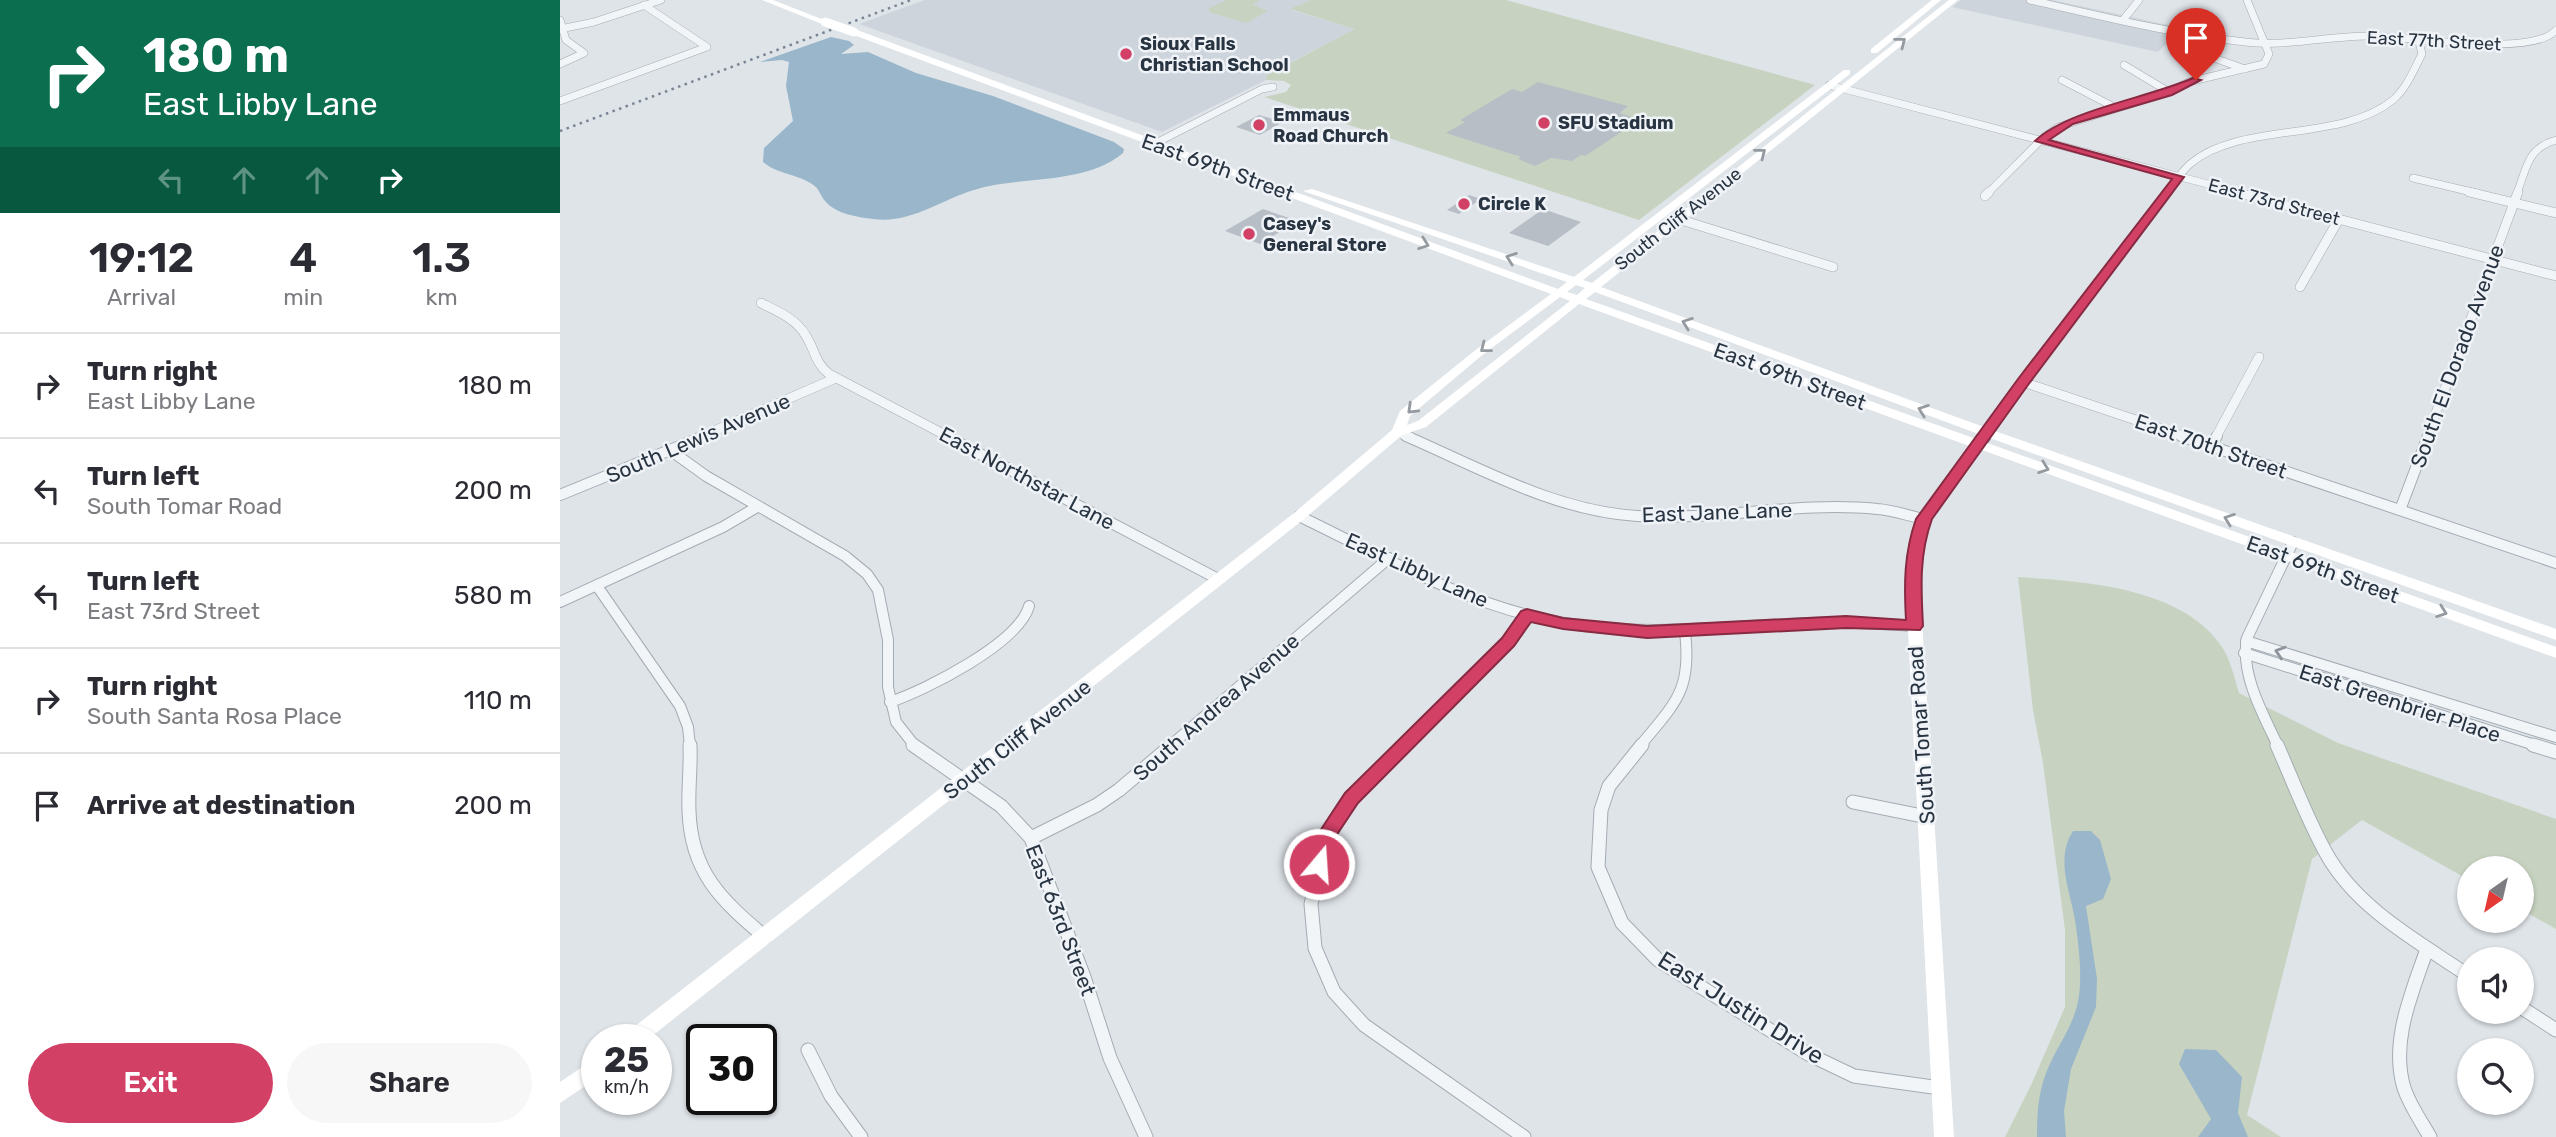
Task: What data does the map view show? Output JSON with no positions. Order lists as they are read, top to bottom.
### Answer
{
  "streets": {
    "main road": ["East 69th Street", "South Cliff Avenue", "South Tomar Road"],
    "street": [
      "East 77th Street",
      "East 73rd Street",
      "South El Dorado Avenue",
      "South Lewis Avenue",
      "East 70th Street",
      "East Northstar Lane",
      "East Jane Lane",
      "East Libby Lane",
      "East Greenbrier Place",
      "South Andrea Avenue",
      "East 63rd Street",
      "East Justin Drive"
    ]
  },
  "crossings": [
    ["East 77th Street", "South Tomar Road"],
    ["East 69th Street", "South Cliff Avenue"],
    ["East 69th Street", "South Tomar Road"],
    ["East 73rd Street", "South Cliff Avenue"],
    ["East 73rd Street", "South El Dorado Avenue"],
    ["East 73rd Street", "South Tomar Road"],
    ["South Cliff Avenue", "East Northstar Lane"],
    ["South Cliff Avenue", "East Jane Lane"],
    ["South Cliff Avenue", "East Libby Lane"],
    ["South Cliff Avenue", "East 63rd Street"],
    ["South El Dorado Avenue", "East 70th Street"],
    ["South Lewis Avenue", "East Northstar Lane"],
    ["South Lewis Avenue", "East 63rd Street"],
    ["East 70th Street", "South Tomar Road"],
    ["East Jane Lane", "South Tomar Road"],
    ["East Libby Lane", "South Andrea Avenue"],
    ["East Libby Lane", "South Tomar Road"],
    ["East Libby Lane", "East Justin Drive"],
    ["South Andrea Avenue", "East 63rd Street"],
    ["South Tomar Road", "East Justin Drive"]
  ],
  "places": [
    "Sioux Falls Christian School",
    "SFU Stadium",
    "Emmaus Road Church",
    "Circle K",
    "Casey's General Store"
  ],
  "north": "bottom left",
  "page": {
    "turn": ["180 m", "East Libby Lane"],
    "eta": [
      "19:12",
      "Arrival",
      "4",
      "min",
      "1.3",
      "km"
    ],
    "list": [
      {
        "name": "Turn right",
        "note": "East Libby Lane",
        "value": "180 m"
      },
      {
        "name": "Turn left",
        "note": "South Tomar Road",
        "value": "200 m"
      },
      {
        "name": "Turn left",
        "note": "East 73rd Street",
        "value": "580 m"
      },
      {
        "name": "Turn right",
        "note": "South Santa Rosa Place",
        "value": "110 m"
      },
      {
        "name": "Arrive at destination",
        "value": "200 m"
      }
    ],
    "speed": "25 km/h",
    "limit": "30",
    "buttons": ["Exit", "Share"]
  }
}
